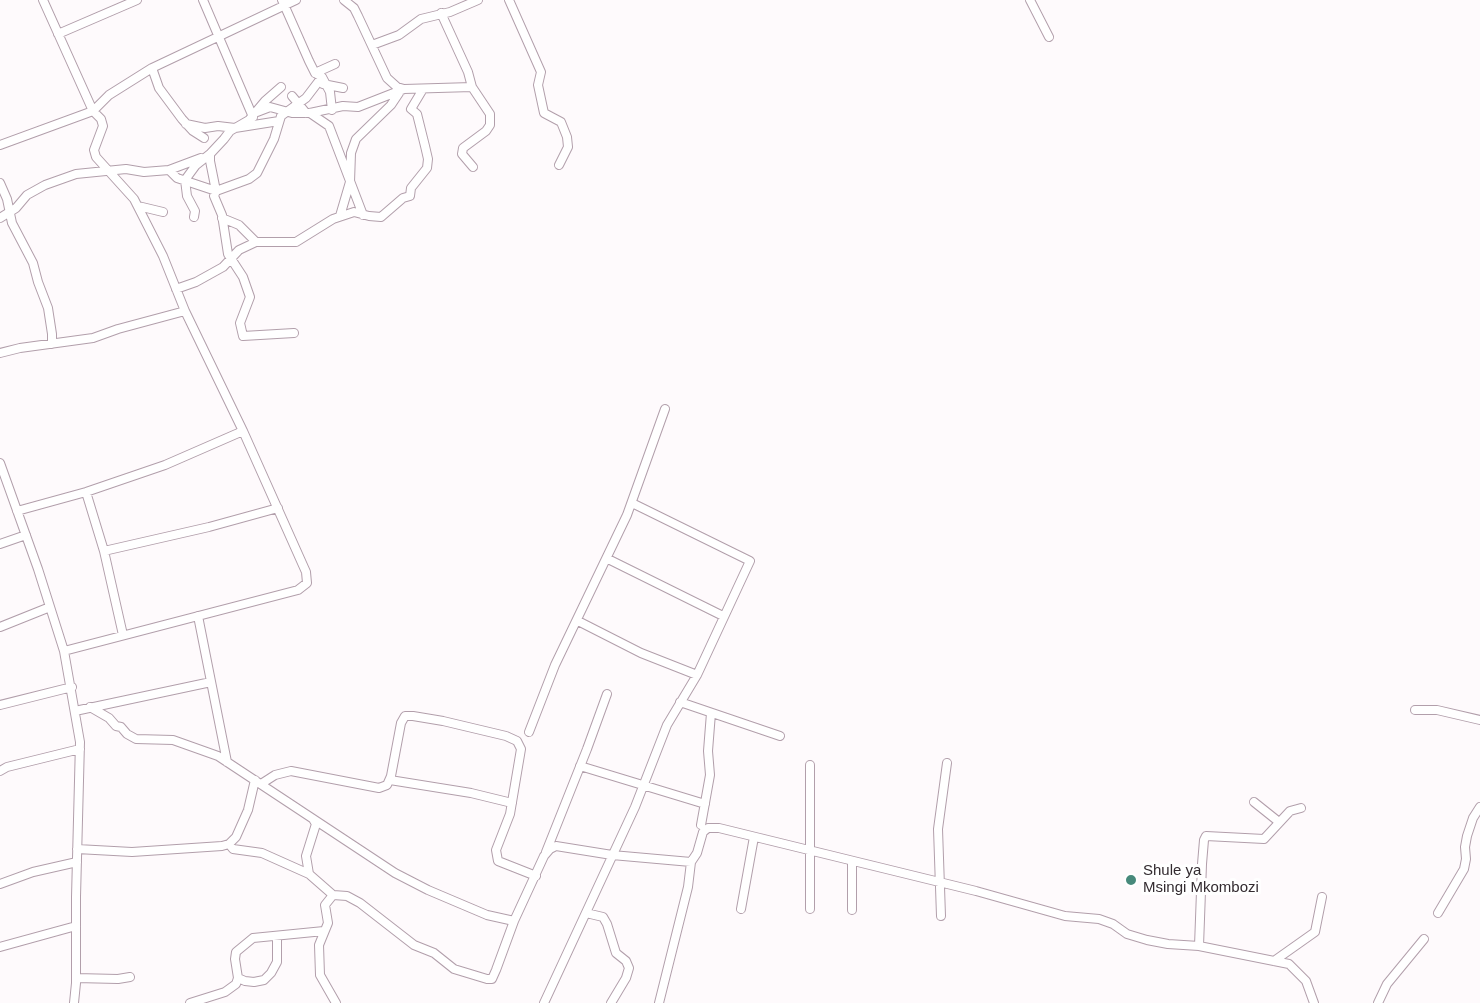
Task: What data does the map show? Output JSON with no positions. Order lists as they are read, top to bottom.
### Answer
{
  "places": ["Shule ya Msingi Mkombozi"]
}
